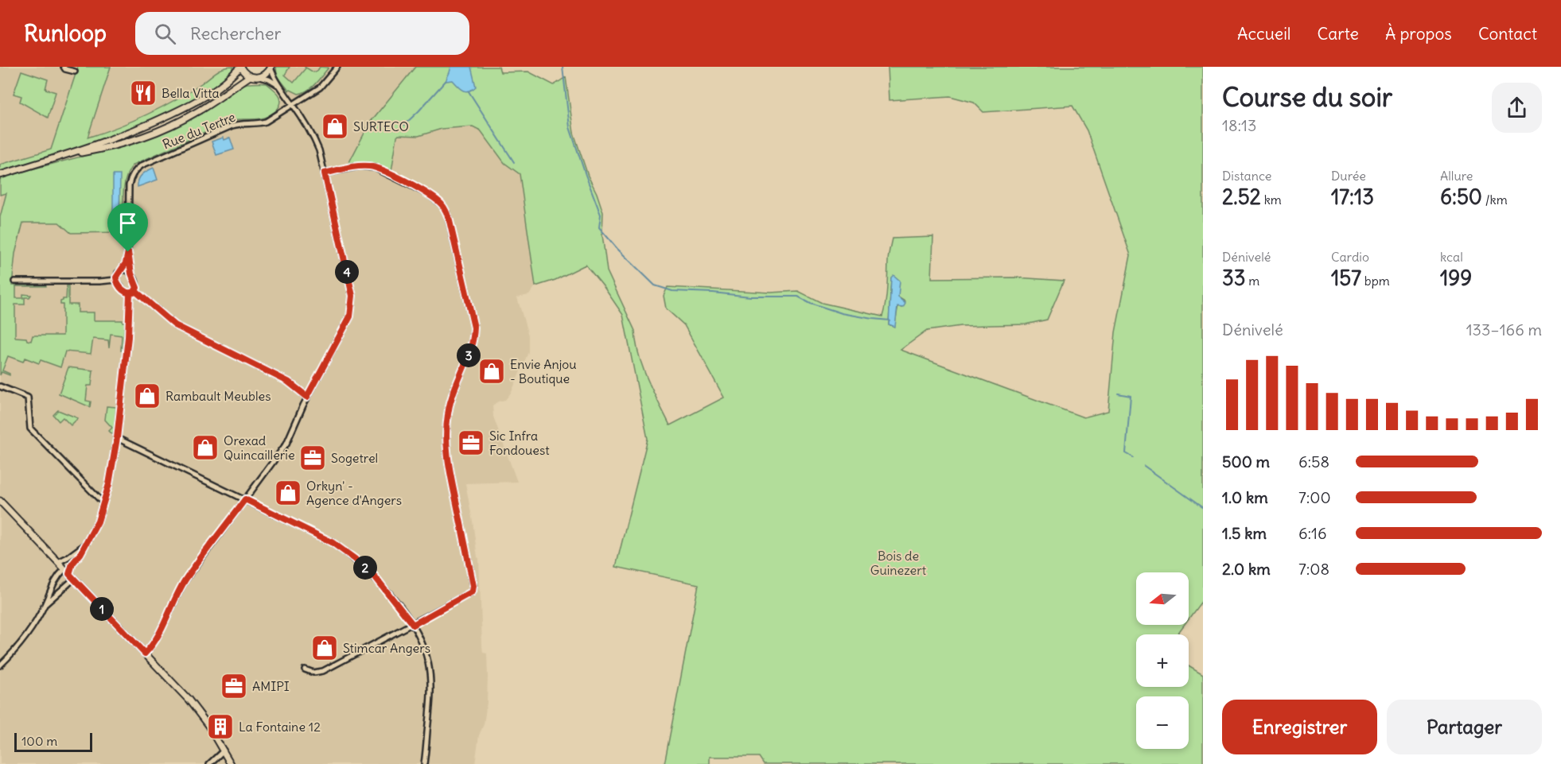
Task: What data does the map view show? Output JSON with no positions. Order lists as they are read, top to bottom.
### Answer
{
  "streets": {
    "street": ["Rue du Tertre"]
  },
  "parks": ["Bois de Guinezert"],
  "places": {
    "restaurant": ["Bella Vitta"],
    "shop": [
      "SURTECO",
      "Envie Anjou - Boutique",
      "Rambault Meubles",
      "Orexad Quincaillerie",
      "Orkyn' - Agence d'Angers",
      "Stimcar Angers"
    ],
    "office": ["Sic Infra Fondouest", "Sogetrel", "AMIPI"],
    "building": ["La Fontaine 12"]
  },
  "scale_bar": "100 m",
  "north": "left",
  "page": {
    "header": "Runloop",
    "search": "Rechercher",
    "nav": [
      "Accueil",
      "Carte",
      "À propos",
      "Contact"
    ],
    "heading": ["Course du soir", "18:13"],
    "stats": [
      ["Distance", "2.52 km"],
      ["Durée", "17:13"],
      ["Allure", "6:50 /km"],
      ["Dénivelé", "33 m"],
      ["Cardio", "157 bpm"],
      ["kcal", "199"]
    ],
    "pins": [
      "4",
      "3",
      "2",
      "1"
    ],
    "chart": ["Dénivelé", "133–166 m"],
    "list": [
      {
        "name": "500 m",
        "note": "6:58"
      },
      {
        "name": "1.0 km",
        "note": "7:00"
      },
      {
        "name": "1.5 km",
        "note": "6:16"
      },
      {
        "name": "2.0 km",
        "note": "7:08"
      }
    ],
    "map_buttons": ["+", "−"],
    "buttons": ["Enregistrer", "Partager"],
    "scale": "100 m"
  }
}
